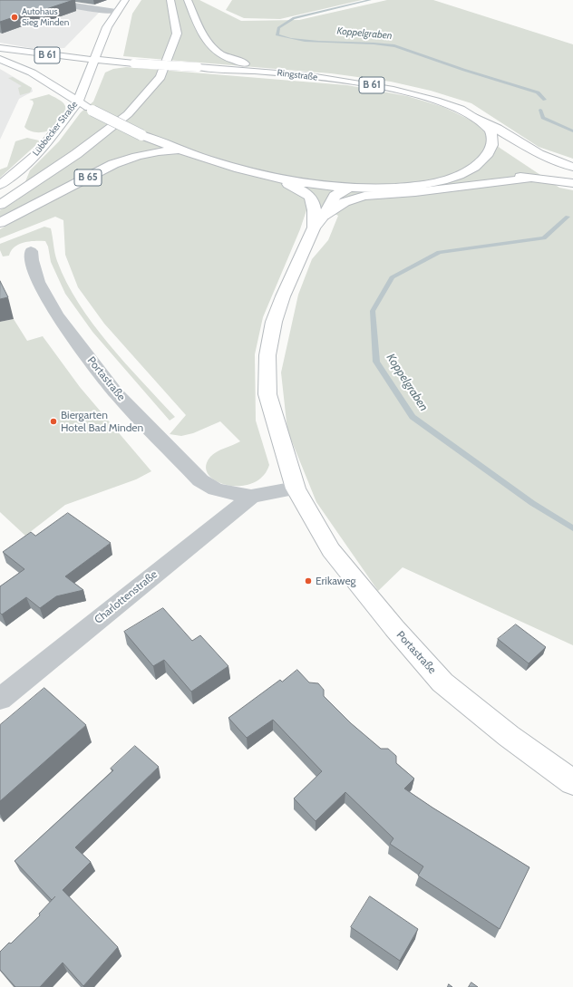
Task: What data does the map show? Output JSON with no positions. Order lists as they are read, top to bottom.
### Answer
{
  "streets": {
    "main road": [
      "B 61",
      "Ringstraße",
      "Lübbecker Straße",
      "B 65",
      "Portastraße"
    ],
    "street": ["Charlottenstraße"]
  },
  "crossings": [
    ["B 61", "Ringstraße"],
    ["B 61", "Lübbecker Straße"],
    ["B 61", "B 65"],
    ["B 61", "Portastraße"],
    ["Ringstraße", "Lübbecker Straße"],
    ["Portastraße", "Charlottenstraße"]
  ],
  "water": ["Koppelgraben"],
  "places": ["Autohaus Sieg Minden", "Biergarten Hotel Bad Minden", "Erikaweg"]
}
